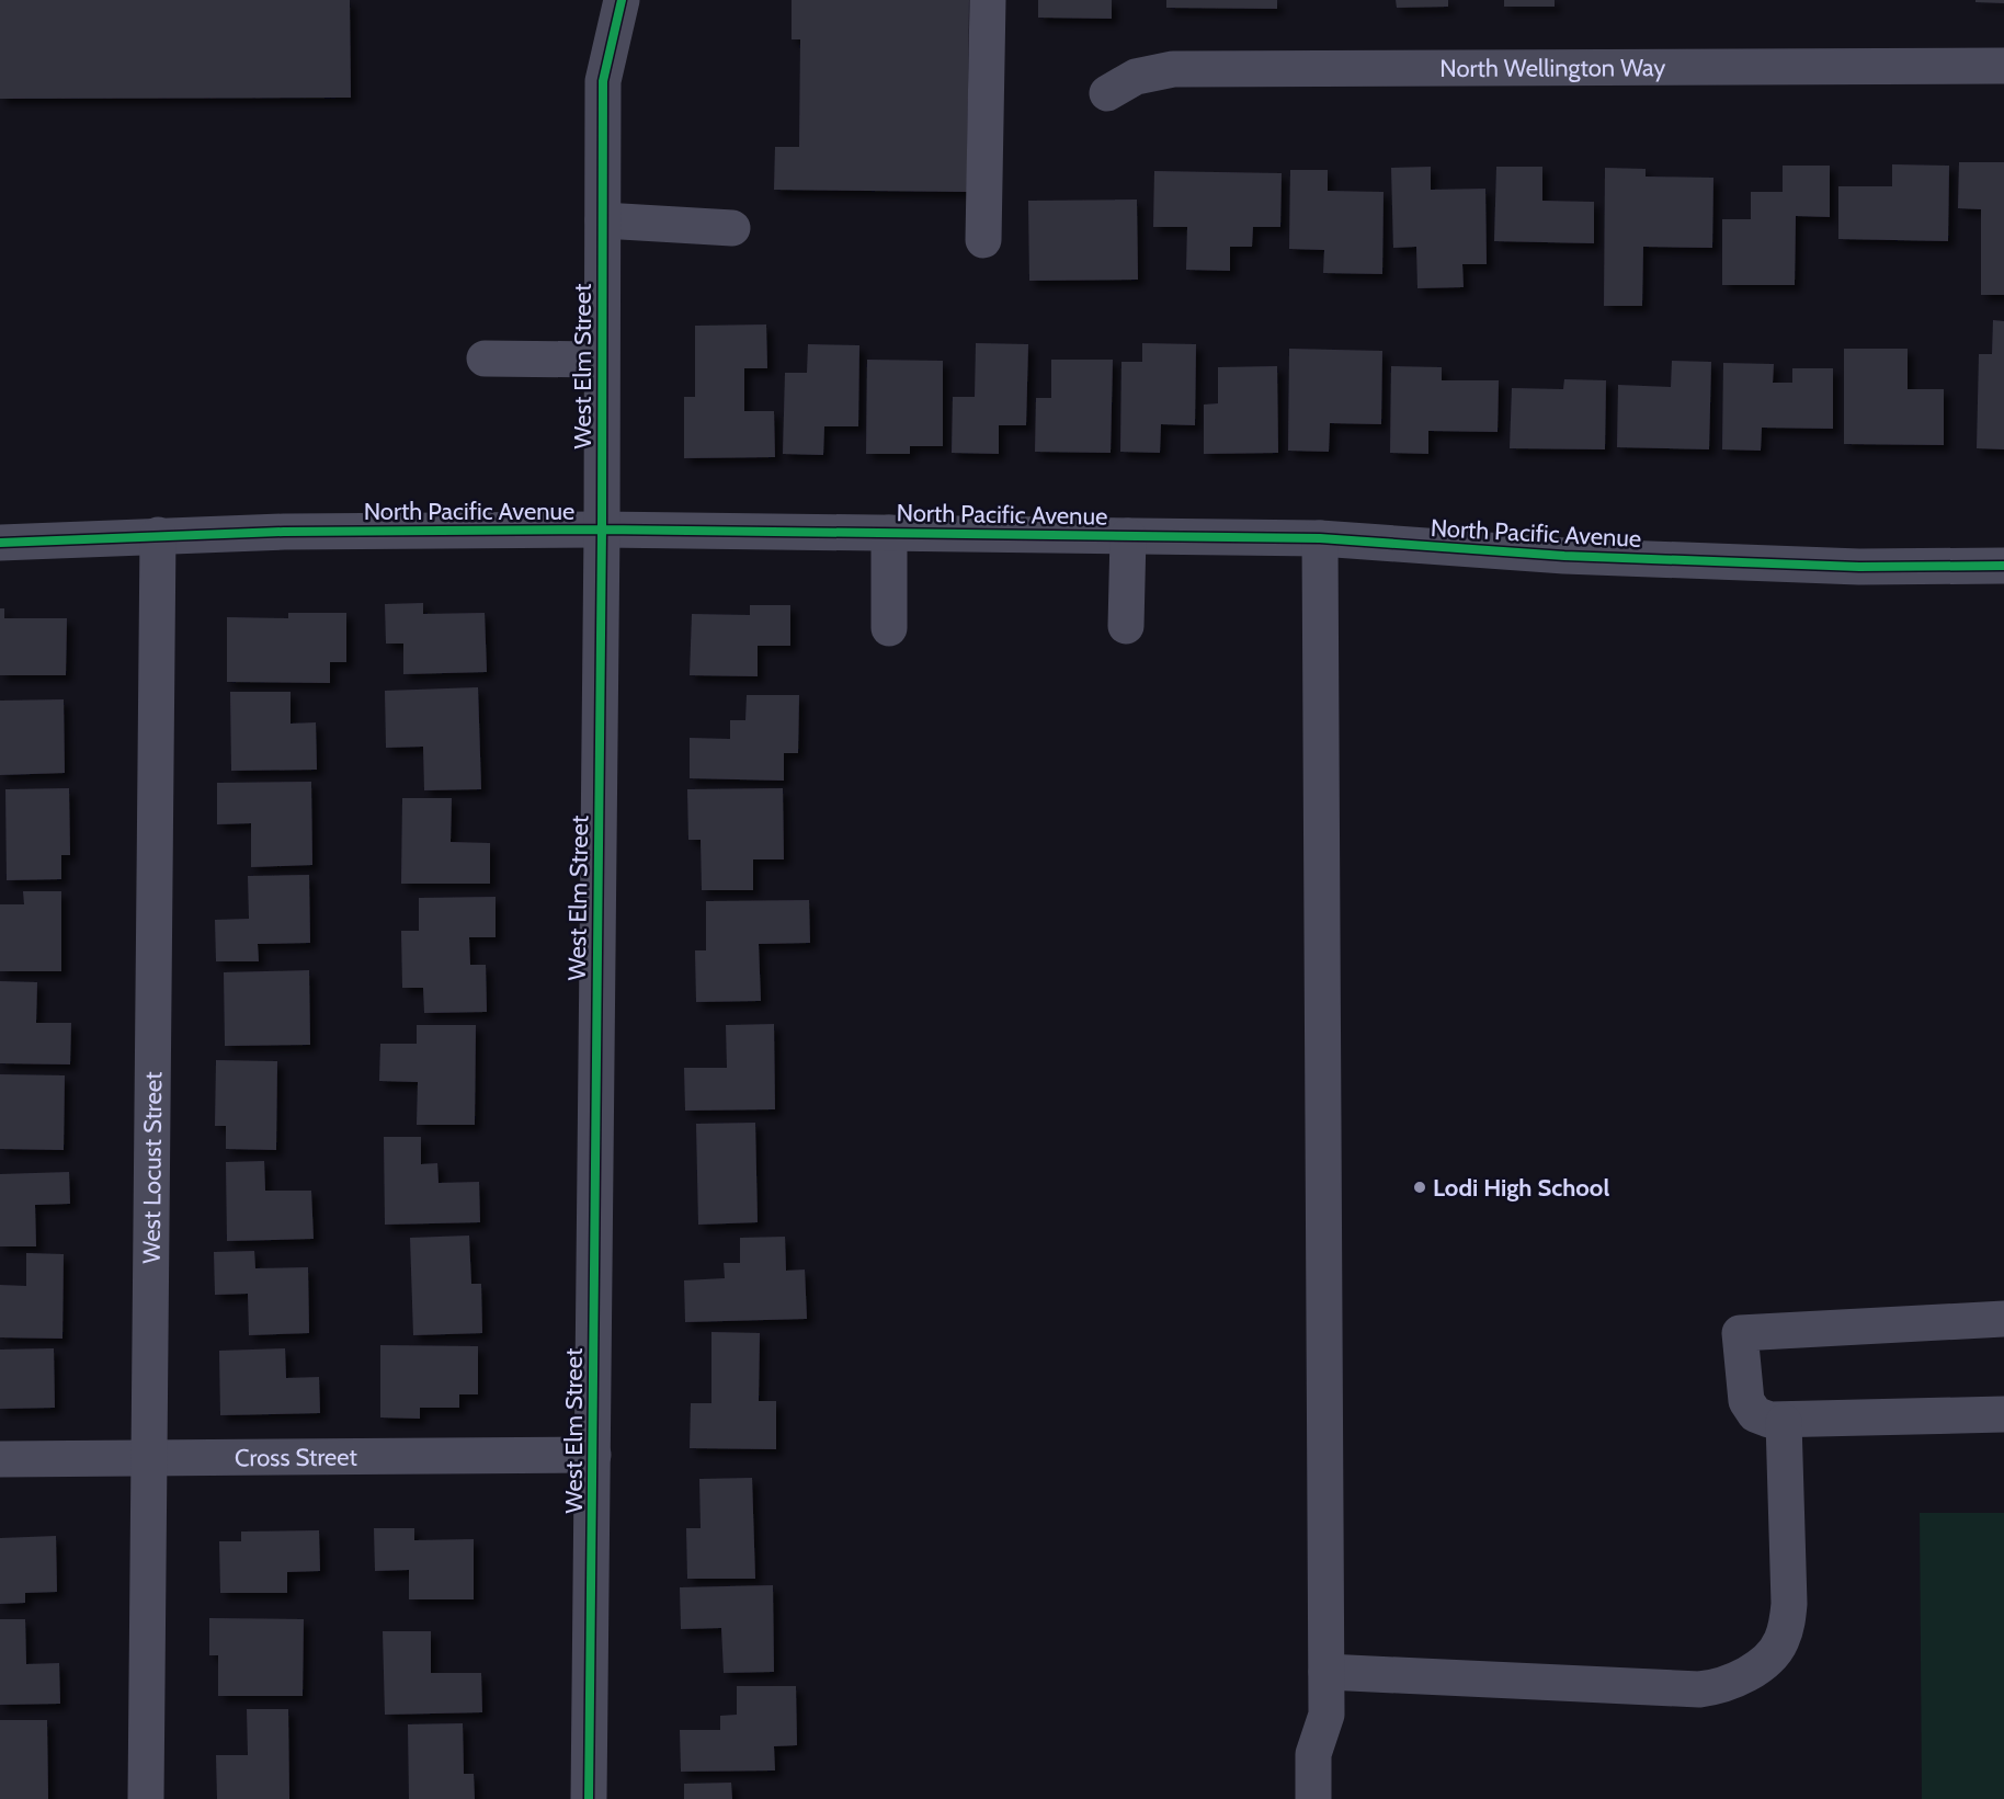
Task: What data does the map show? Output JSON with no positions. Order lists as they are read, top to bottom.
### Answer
{
  "streets": {
    "street": [
      "North Wellington Way",
      "West Elm Street",
      "North Pacific Avenue",
      "West Locust Street",
      "Cross Street"
    ]
  },
  "crossings": [
    ["West Elm Street", "North Pacific Avenue"],
    ["West Elm Street", "Cross Street"],
    ["North Pacific Avenue", "West Locust Street"],
    ["West Locust Street", "Cross Street"]
  ],
  "places": ["Lodi High School"]
}
